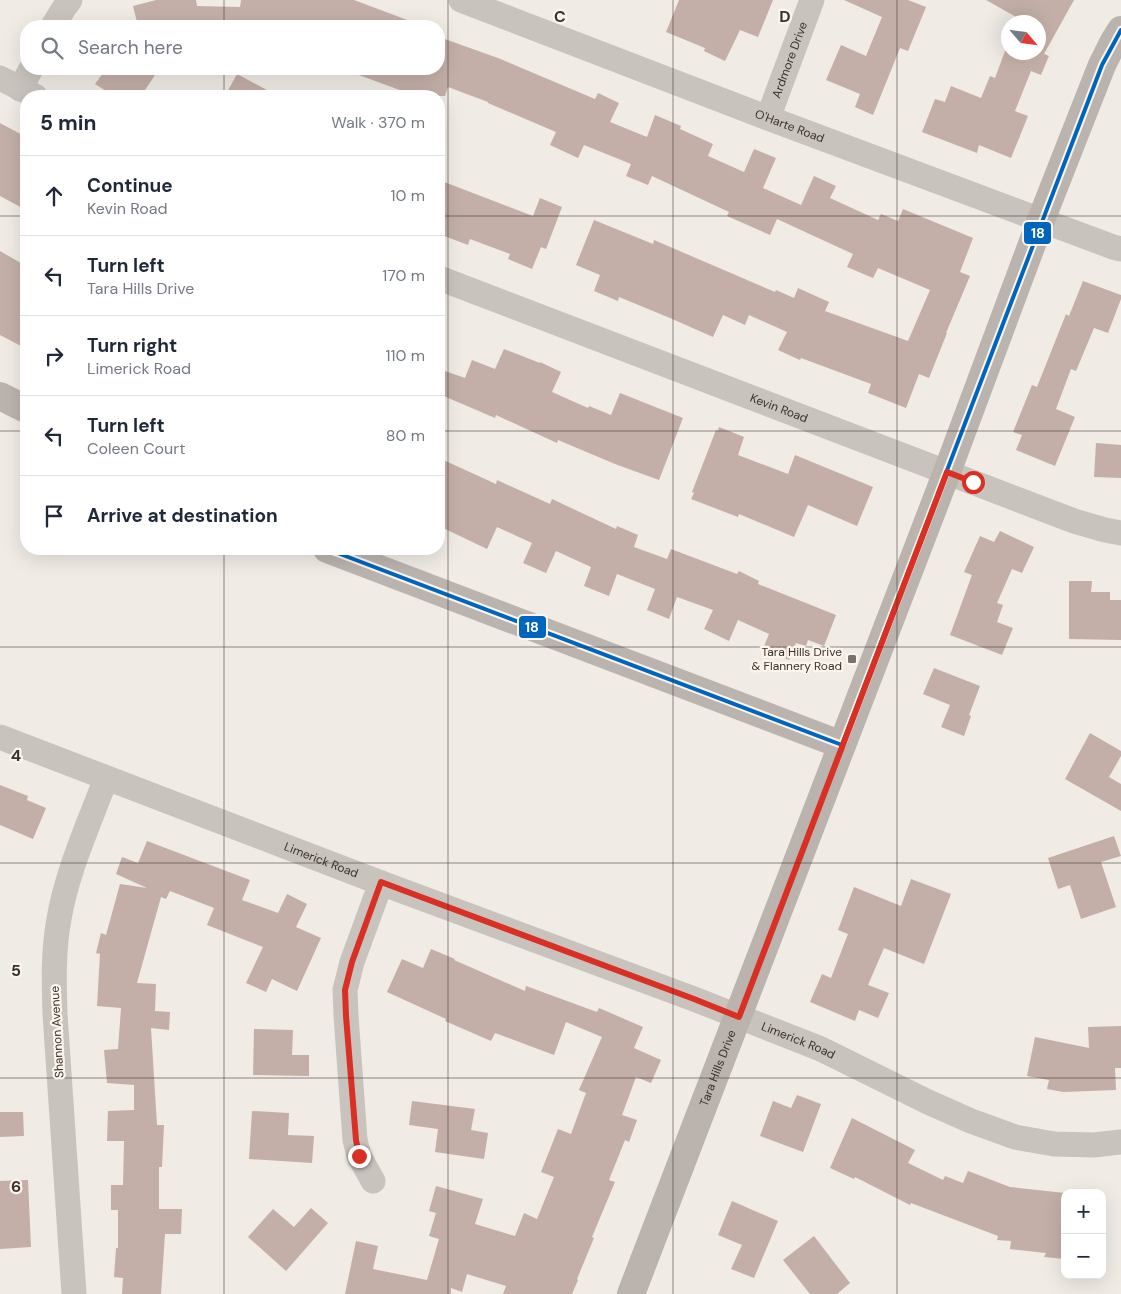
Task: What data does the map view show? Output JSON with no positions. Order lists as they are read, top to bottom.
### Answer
{
  "streets": {
    "street": [
      "Ardmore Drive",
      "O'Harte Road",
      "Kevin Road",
      "Limerick Road",
      "Shannon Avenue",
      "Tara Hills Drive"
    ]
  },
  "crossings": [
    ["Ardmore Drive", "O'Harte Road"],
    ["O'Harte Road", "Tara Hills Drive"],
    ["Kevin Road", "Tara Hills Drive"],
    ["Limerick Road", "Shannon Avenue"],
    ["Limerick Road", "Tara Hills Drive"]
  ],
  "places": {
    "transit": ["Tara Hills Drive & Flannery Road"]
  },
  "lines": ["transit line 18"],
  "north": "bottom right",
  "page": {
    "search": "Search here",
    "heading": ["5 min", "Walk · 370 m"],
    "list": [
      ["Continue", "Kevin Road", "10 m"],
      ["Turn left", "Tara Hills Drive", "170 m"],
      ["Turn right", "Limerick Road", "110 m"],
      ["Turn left", "Coleen Court", "80 m"],
      "Arrive at destination"
    ],
    "map_buttons": ["+", "−"]
  },
  "grid": {
    "columns": ["C", "D"],
    "rows": ["4", "5", "6"]
  }
}
